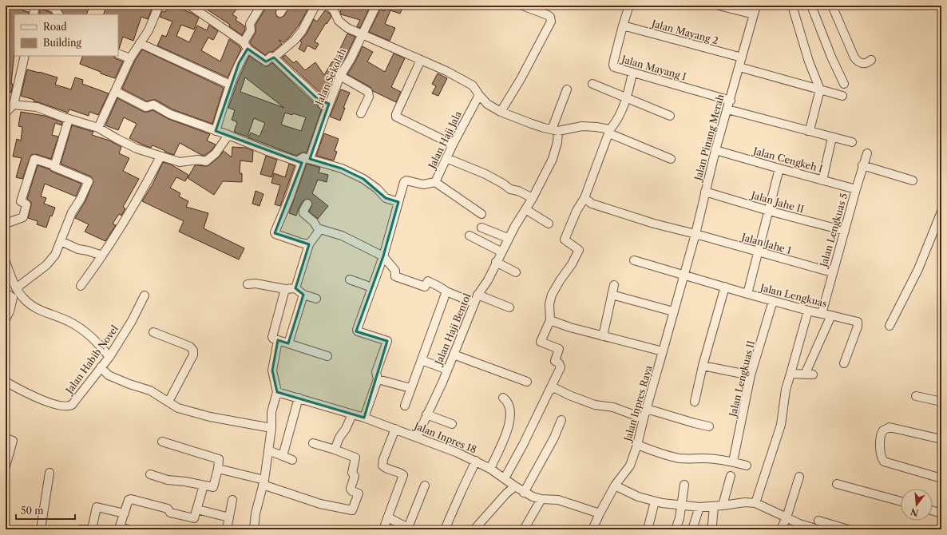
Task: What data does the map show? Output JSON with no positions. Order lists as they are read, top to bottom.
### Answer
{
  "streets": {
    "street": [
      "Jalan Mayang 2",
      "Jalan Mayang I",
      "Jalan Sekolah",
      "Jalan Pinang Merah",
      "Jalan Haji Jala",
      "Jalan Cengkeh I",
      "Jalan Jahe II",
      "Jalan Lengkuas 5",
      "Jalan Jahe 1",
      "Jalan Lengkuas",
      "Jalan Haji Bentol",
      "Jalan Habib Novel",
      "Jalan Lengkuas II",
      "Jalan Inpres Raya",
      "Jalan Inpres 18"
    ]
  },
  "crossings": [
    ["Jalan Mayang 2", "Jalan Mayang I"],
    ["Jalan Mayang 2", "Jalan Pinang Merah"],
    ["Jalan Mayang I", "Jalan Pinang Merah"],
    ["Jalan Pinang Merah", "Jalan Cengkeh I"],
    ["Jalan Pinang Merah", "Jalan Jahe II"],
    ["Jalan Pinang Merah", "Jalan Jahe 1"],
    ["Jalan Pinang Merah", "Jalan Lengkuas"],
    ["Jalan Pinang Merah", "Jalan Inpres Raya"],
    ["Jalan Cengkeh I", "Jalan Lengkuas 5"],
    ["Jalan Jahe II", "Jalan Lengkuas 5"],
    ["Jalan Lengkuas 5", "Jalan Jahe 1"],
    ["Jalan Lengkuas 5", "Jalan Lengkuas"],
    ["Jalan Lengkuas", "Jalan Lengkuas II"],
    ["Jalan Lengkuas", "Jalan Inpres Raya"],
    ["Jalan Haji Bentol", "Jalan Inpres 18"],
    ["Jalan Inpres Raya", "Jalan Inpres 18"]
  ],
  "legend": ["Road", "Building"],
  "scale_bar": "50 m",
  "north": "bottom"
}
